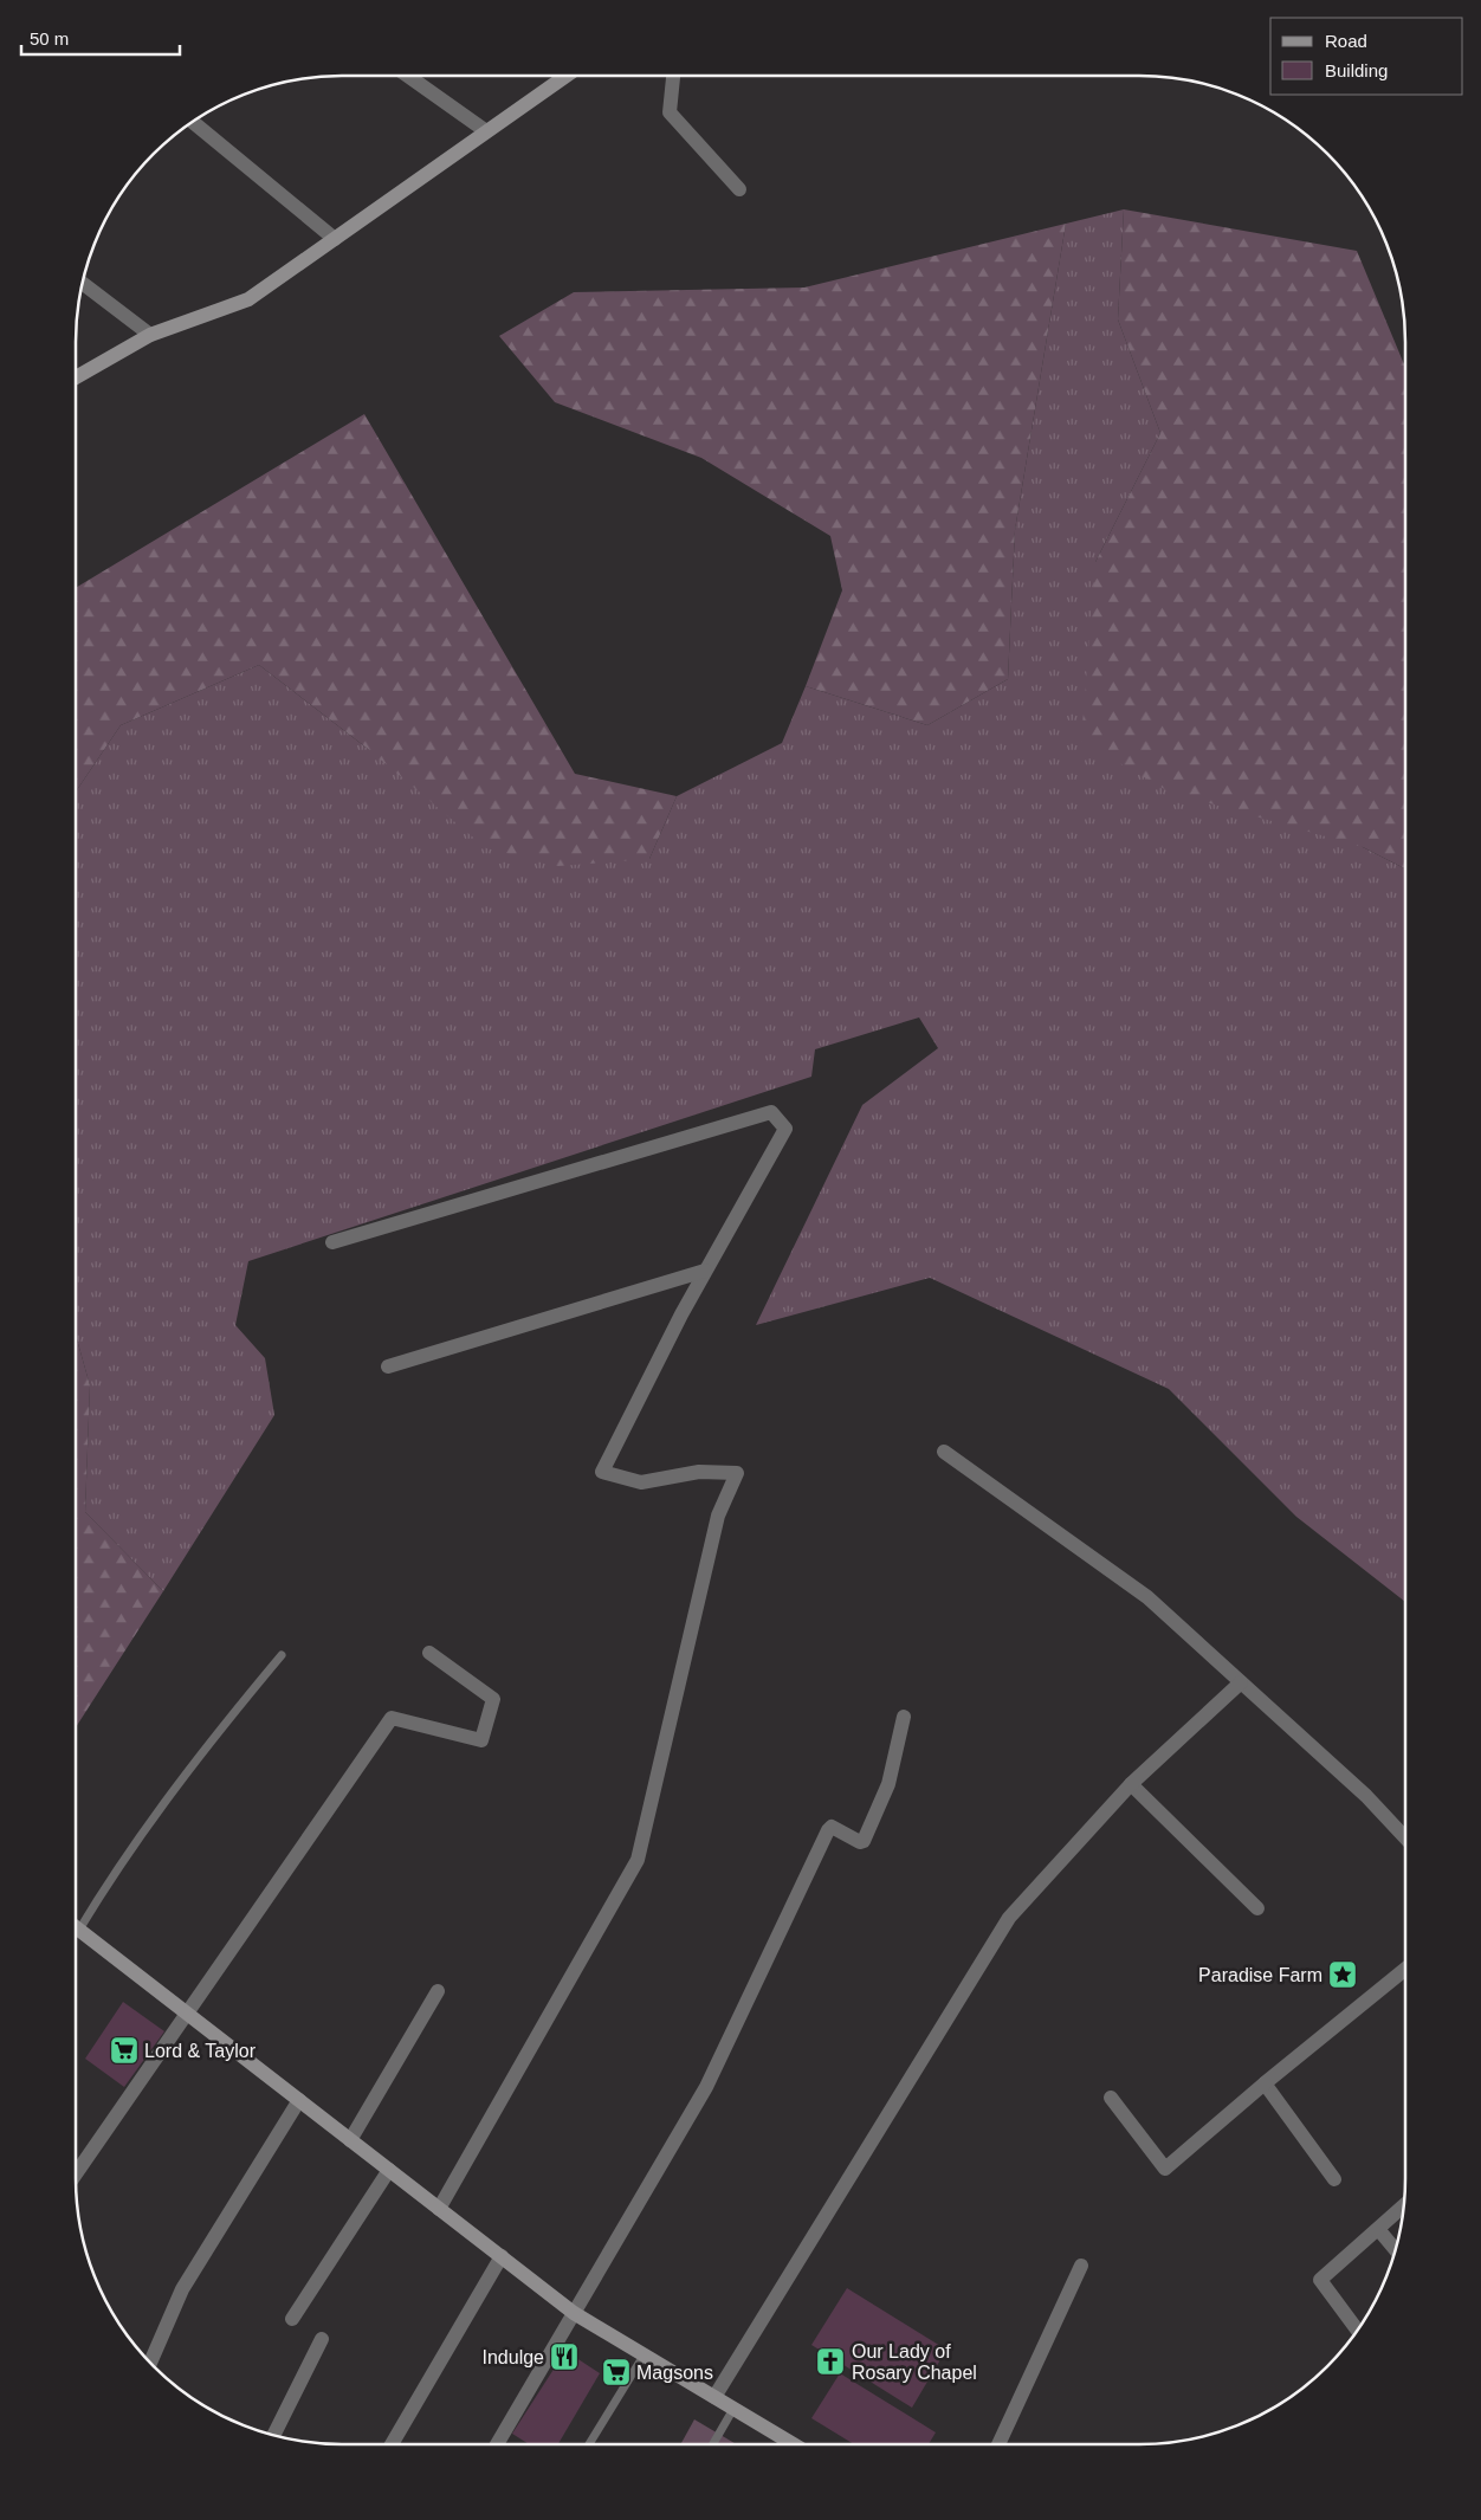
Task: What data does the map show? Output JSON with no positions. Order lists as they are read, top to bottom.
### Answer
{
  "places": {
    "place": ["Paradise Farm"],
    "supermarket": ["Lord & Taylor", "Magsons"],
    "restaurant": ["Indulge"],
    "church": ["Our Lady of Rosary Chapel"]
  },
  "legend": ["Road", "Building"],
  "scale_bar": "50 m"
}
